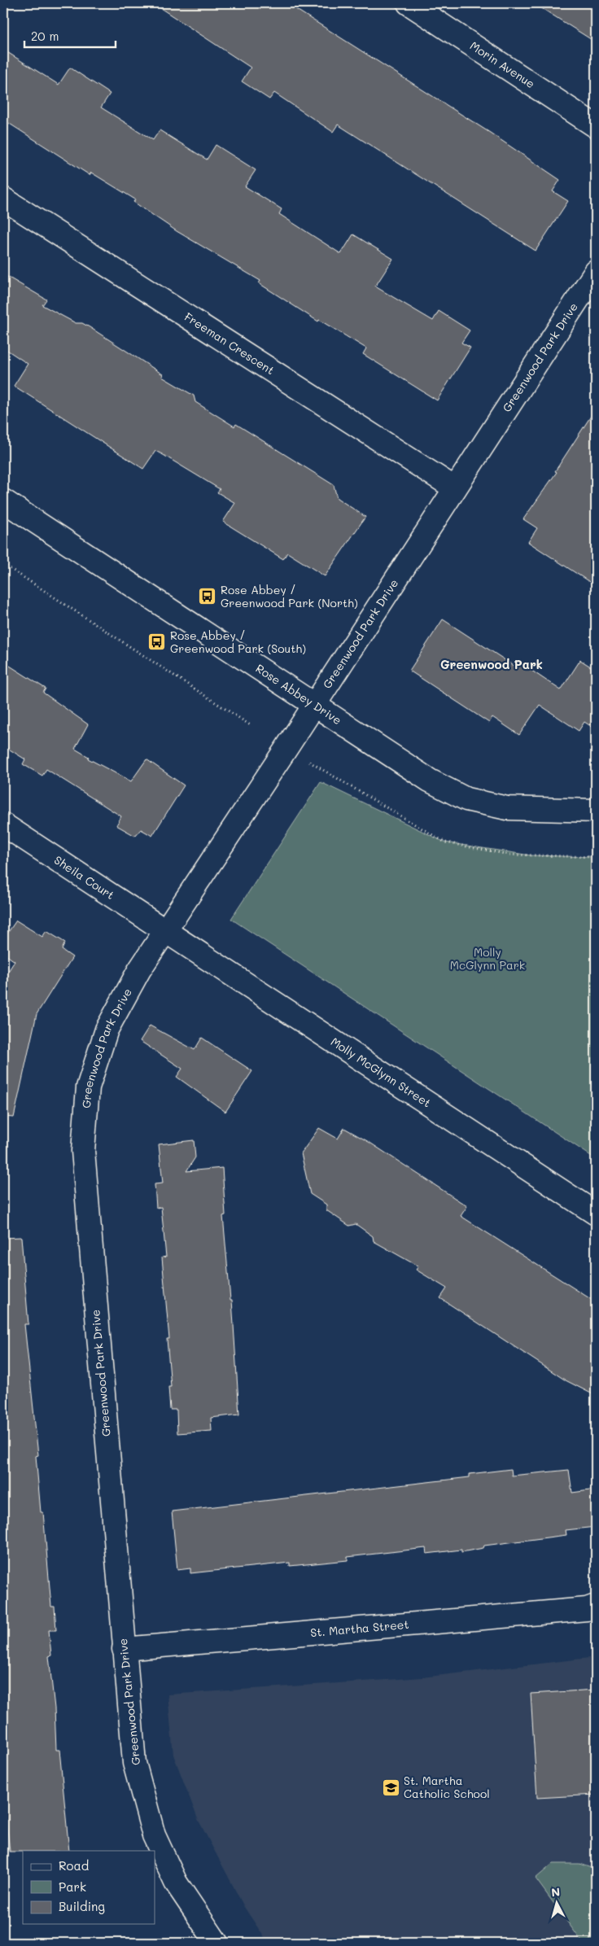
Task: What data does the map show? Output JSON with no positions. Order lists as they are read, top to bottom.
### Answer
{
  "streets": {
    "street": [
      "Morin Avenue",
      "Freeman Crescent",
      "Greenwood Park Drive",
      "Rose Abbey Drive",
      "Sheila Court",
      "Molly McGlynn Street",
      "St. Martha Street"
    ]
  },
  "crossings": [
    ["Freeman Crescent", "Greenwood Park Drive"],
    ["Greenwood Park Drive", "Rose Abbey Drive"],
    ["Greenwood Park Drive", "Sheila Court"],
    ["Greenwood Park Drive", "Molly McGlynn Street"],
    ["Greenwood Park Drive", "St. Martha Street"],
    ["Sheila Court", "Molly McGlynn Street"]
  ],
  "districts": ["Greenwood Park"],
  "parks": ["Molly McGlynn Park"],
  "places": {
    "bus stop": ["Rose Abbey / Greenwood Park (North)", "Rose Abbey / Greenwood Park (South)"],
    "school or university": ["St. Martha Catholic School"]
  },
  "legend": ["Road", "Park", "Building"],
  "scale_bar": "20 m",
  "north": "top"
}
